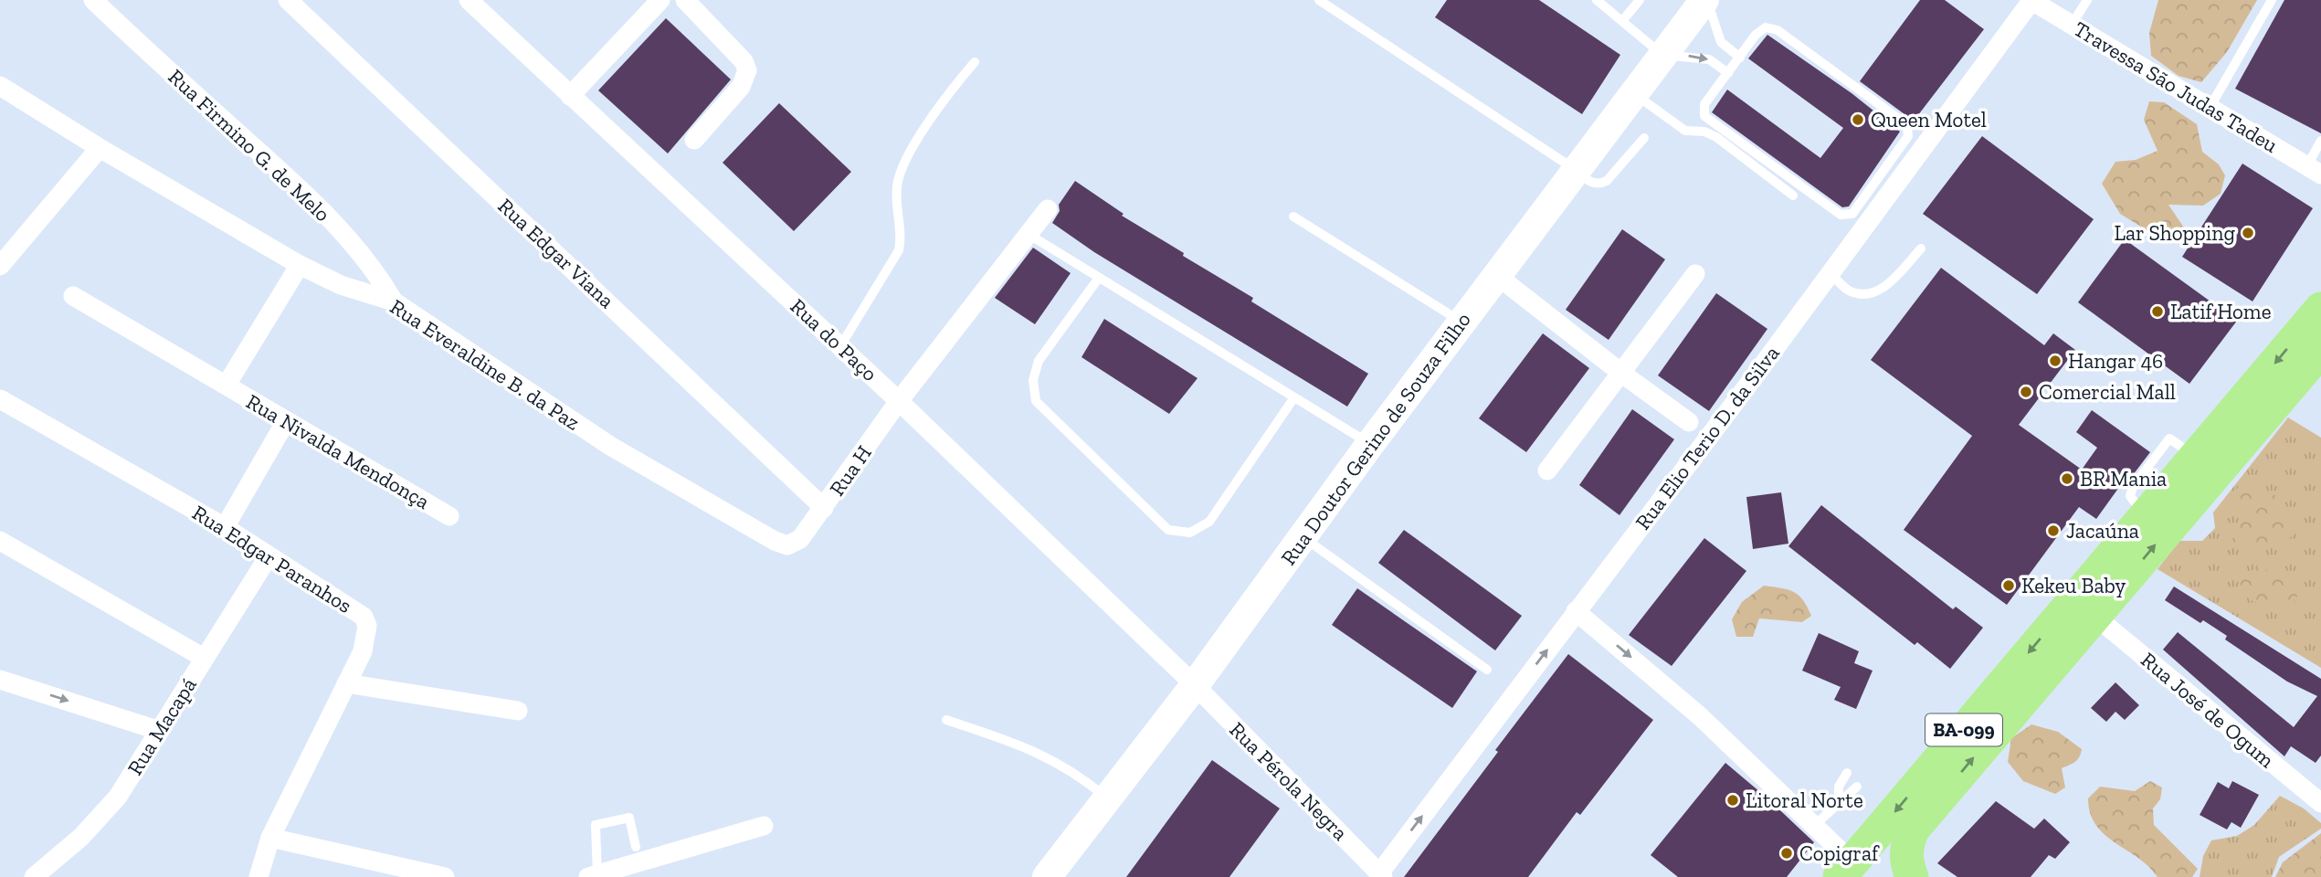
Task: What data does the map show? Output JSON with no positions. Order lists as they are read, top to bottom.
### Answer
{
  "streets": {
    "highway": ["BA-099"],
    "main road": ["Rua Doutor Gerino de Souza Filho"],
    "street": [
      "Travessa São Judas Tadeu",
      "Rua Firmino G. de Melo",
      "Rua Edgar Viana",
      "Rua do Paço",
      "Rua Everaldine B. da Paz",
      "Rua Elio Terio D. da Silva",
      "Rua Nivalda Mendonça",
      "Rua H",
      "Rua Edgar Paranhos",
      "Rua José de Ogum",
      "Rua Macapá",
      "Rua Pérola Negra"
    ]
  },
  "crossings": [
    ["Travessa São Judas Tadeu", "Rua Elio Terio D. da Silva"],
    ["Rua Firmino G. de Melo", "Rua Everaldine B. da Paz"],
    ["Rua Edgar Viana", "Rua H"],
    ["Rua do Paço", "Rua Doutor Gerino de Souza Filho"],
    ["Rua do Paço", "Rua H"],
    ["Rua do Paço", "Rua Pérola Negra"],
    ["Rua Everaldine B. da Paz", "Rua H"],
    ["Rua Elio Terio D. da Silva", "Rua Pérola Negra"],
    ["Rua Doutor Gerino de Souza Filho", "Rua Pérola Negra"],
    ["Rua Edgar Paranhos", "Rua Macapá"],
    ["Rua José de Ogum", "BA-099"]
  ],
  "places": [
    "Queen Motel",
    "Lar Shopping",
    "Latif Home",
    "Hangar 46",
    "Comercial Mall",
    "BR Mania",
    "Jacaúna",
    "Kekeu Baby",
    "Litoral Norte",
    "Copigraf"
  ]
}
